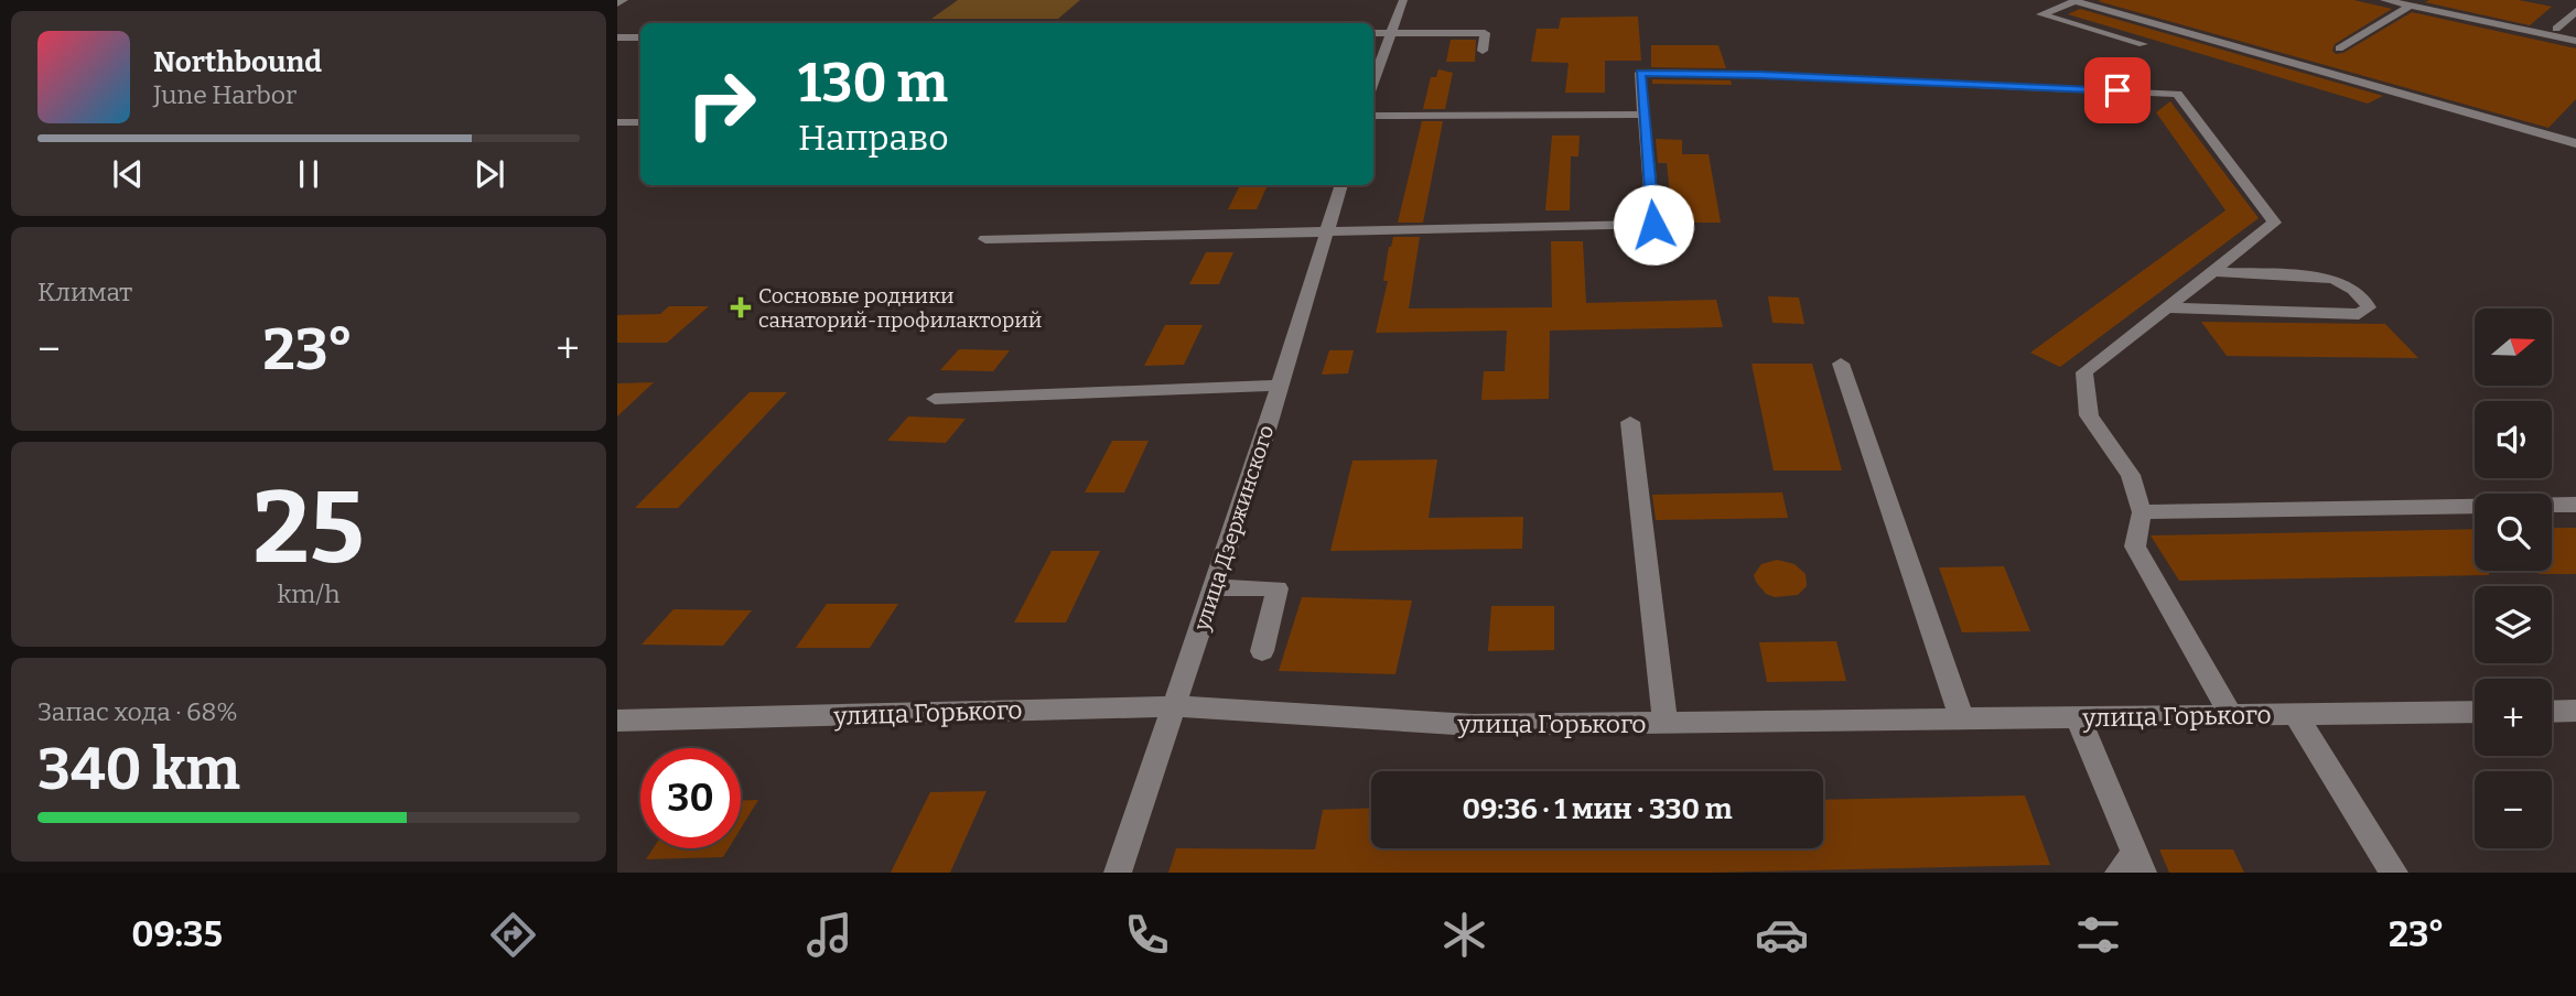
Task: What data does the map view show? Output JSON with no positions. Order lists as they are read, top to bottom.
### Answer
{
  "streets": {
    "street": ["улица Дзержинского", "улица Горького"]
  },
  "crossings": [
    ["улица Дзержинского", "улица Горького"]
  ],
  "places": {
    "health": ["Сосновые родники санаторий-профилакторий"]
  },
  "north": "right",
  "page": {
    "turn": ["130 m", "Направо"],
    "song": ["Northbound", "June Harbor"],
    "tile": [
      "Климат",
      ["25", "km/h"],
      ["Запас хода · 68%", "340 km"]
    ],
    "map_buttons": ["+", "−"],
    "heat": ["−", "23°", "+"],
    "limit": "30",
    "trip": "09:36 · 1 мин · 330 m",
    "tabs": ["09:35", "23°"]
  }
}
